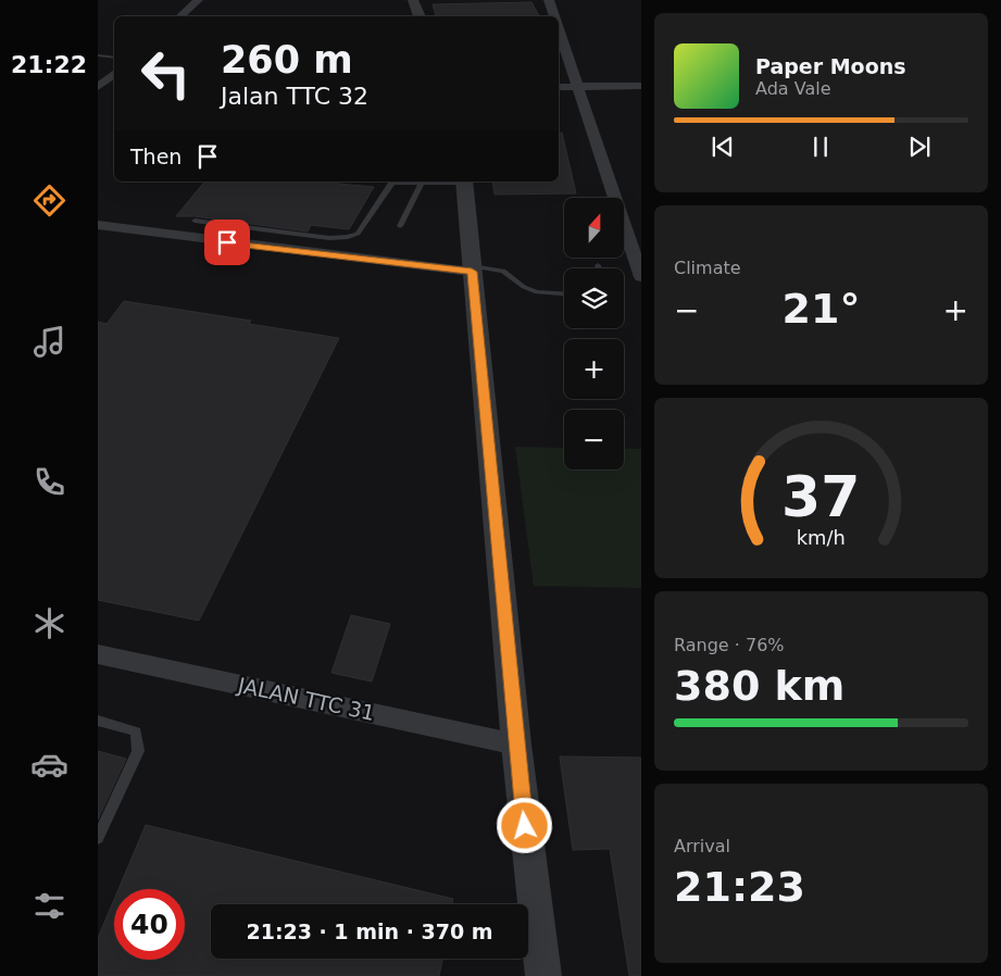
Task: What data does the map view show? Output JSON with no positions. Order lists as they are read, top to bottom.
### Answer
{
  "streets": {
    "street": ["JALAN TTC 31"]
  },
  "north": "top",
  "page": {
    "tabs": "21:22",
    "turn": ["260 m", "Jalan TTC 32"],
    "song": ["Paper Moons", "Ada Vale"],
    "then": "Then",
    "map_buttons": ["+", "−"],
    "tile": [
      "Climate",
      ["Range · 76%", "380 km"],
      ["Arrival", "21:23"]
    ],
    "heat": ["−", "21°", "+"],
    "limit": "40",
    "trip": "21:23 · 1 min · 370 m",
    "gauge": ["37", "km/h"]
  }
}
